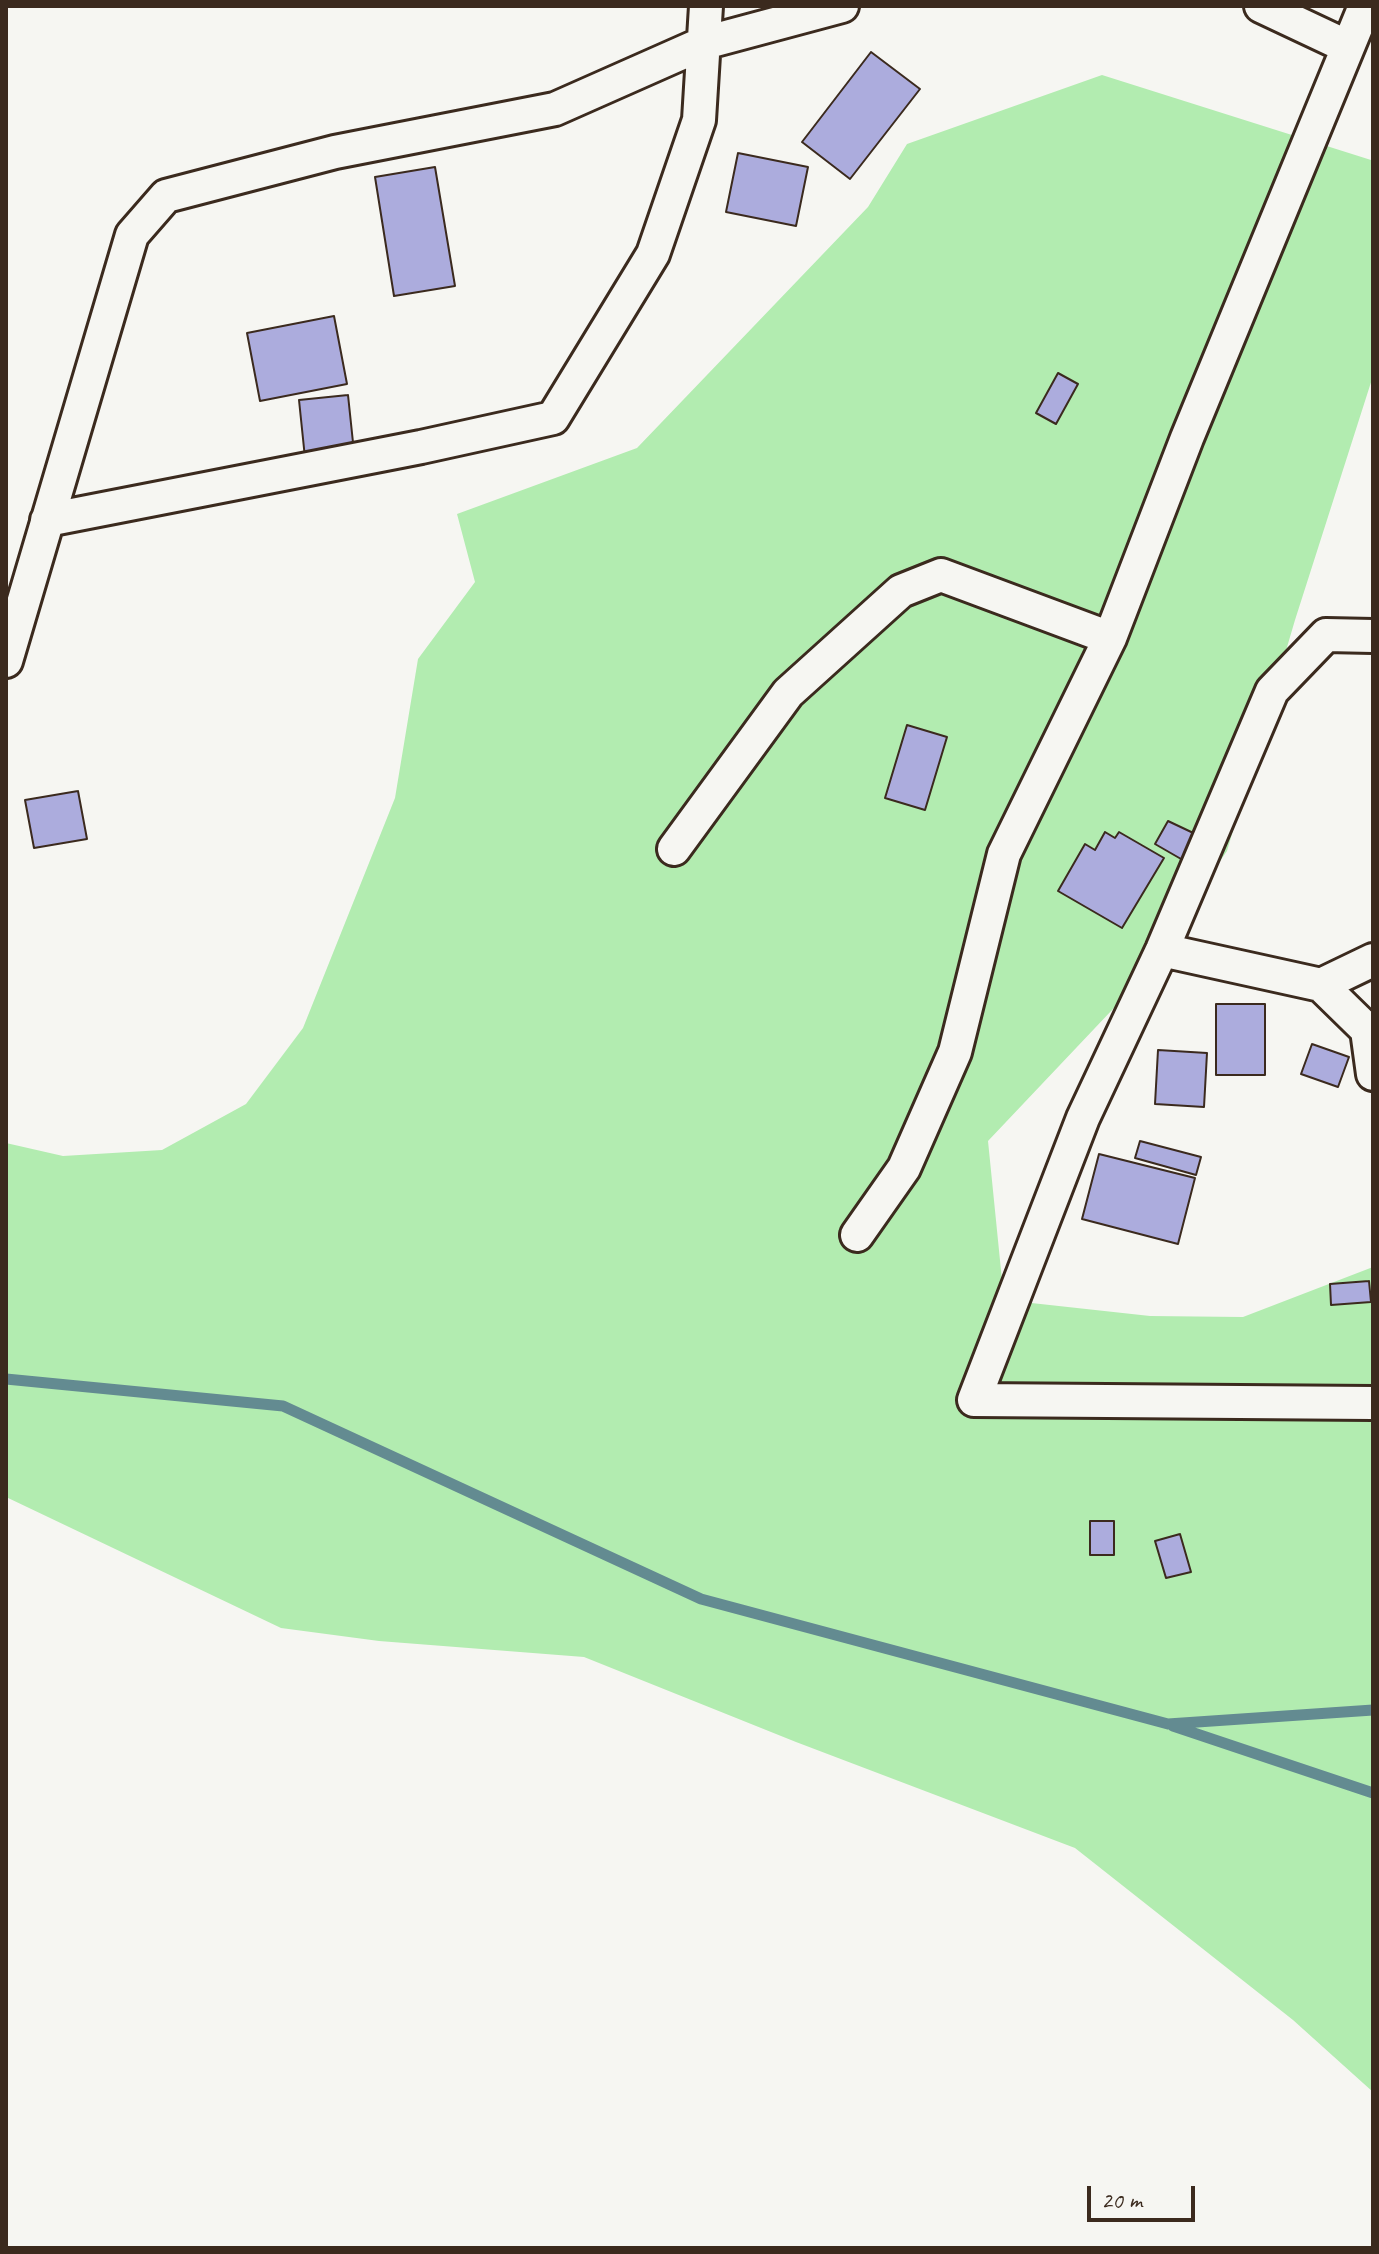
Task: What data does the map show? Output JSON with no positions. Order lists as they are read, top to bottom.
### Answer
{
  "scale_bar": "20 m"
}
